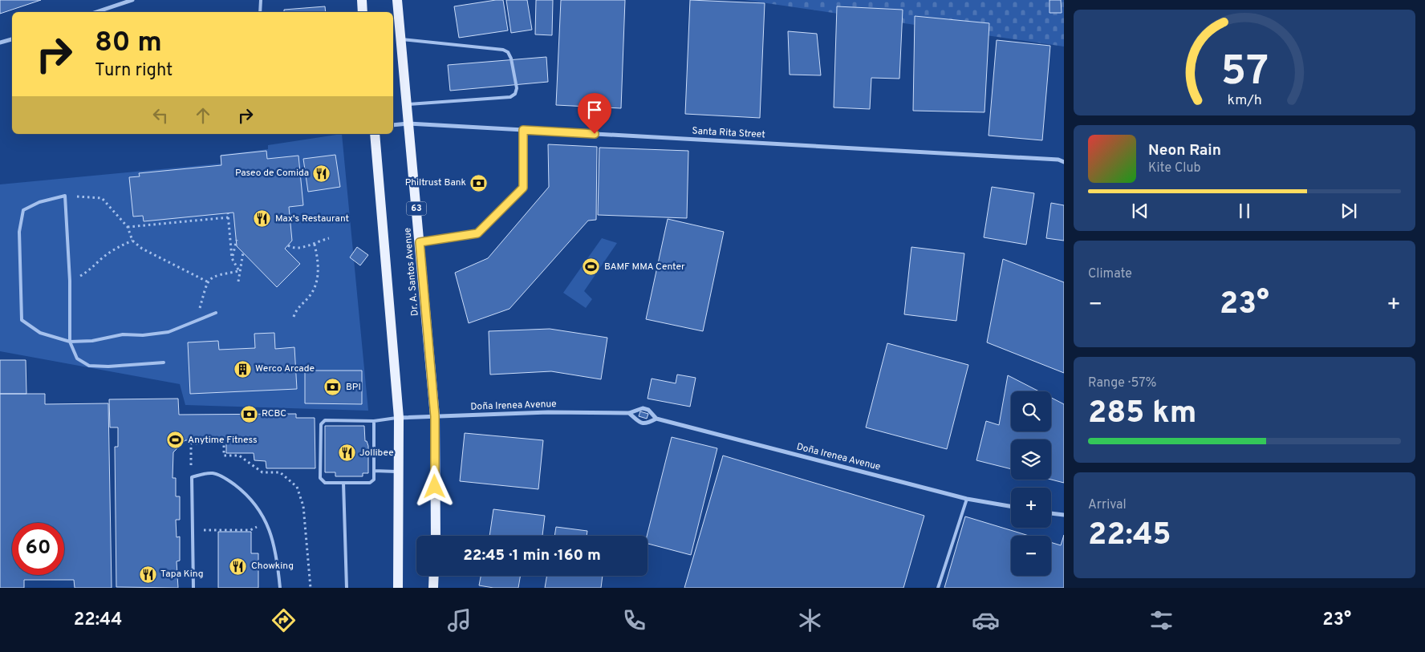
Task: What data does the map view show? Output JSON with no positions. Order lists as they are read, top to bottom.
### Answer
{
  "streets": {
    "main road": ["63", "Dr. A. Santos Avenue"],
    "street": ["Santa Rita Street", "Doña Irenea Avenue"]
  },
  "crossings": [
    ["Santa Rita Street", "Dr. A. Santos Avenue"],
    ["Dr. A. Santos Avenue", "Doña Irenea Avenue"]
  ],
  "places": {
    "restaurant": [
      "Paseo de Comida",
      "Max's Restaurant",
      "Jollibee",
      "Chowking",
      "Tapa King"
    ],
    "bank": ["Philtrust Bank", "BPI", "RCBC"],
    "sports": ["BAMF MMA Center", "Anytime Fitness"],
    "building": ["Werco Arcade"]
  },
  "page": {
    "turn": ["80 m", "Turn right"],
    "song": ["Neon Rain", "Kite Club"],
    "tile": [
      "Climate",
      ["Range · 57%", "285 km"],
      ["Arrival", "22:45"]
    ],
    "heat": ["−", "23°", "+"],
    "map_buttons": ["+", "−"],
    "limit": "60",
    "trip": "22:45 · 1 min · 160 m",
    "tabs": ["22:44", "23°"],
    "gauge": ["57", "km/h"]
  }
}
